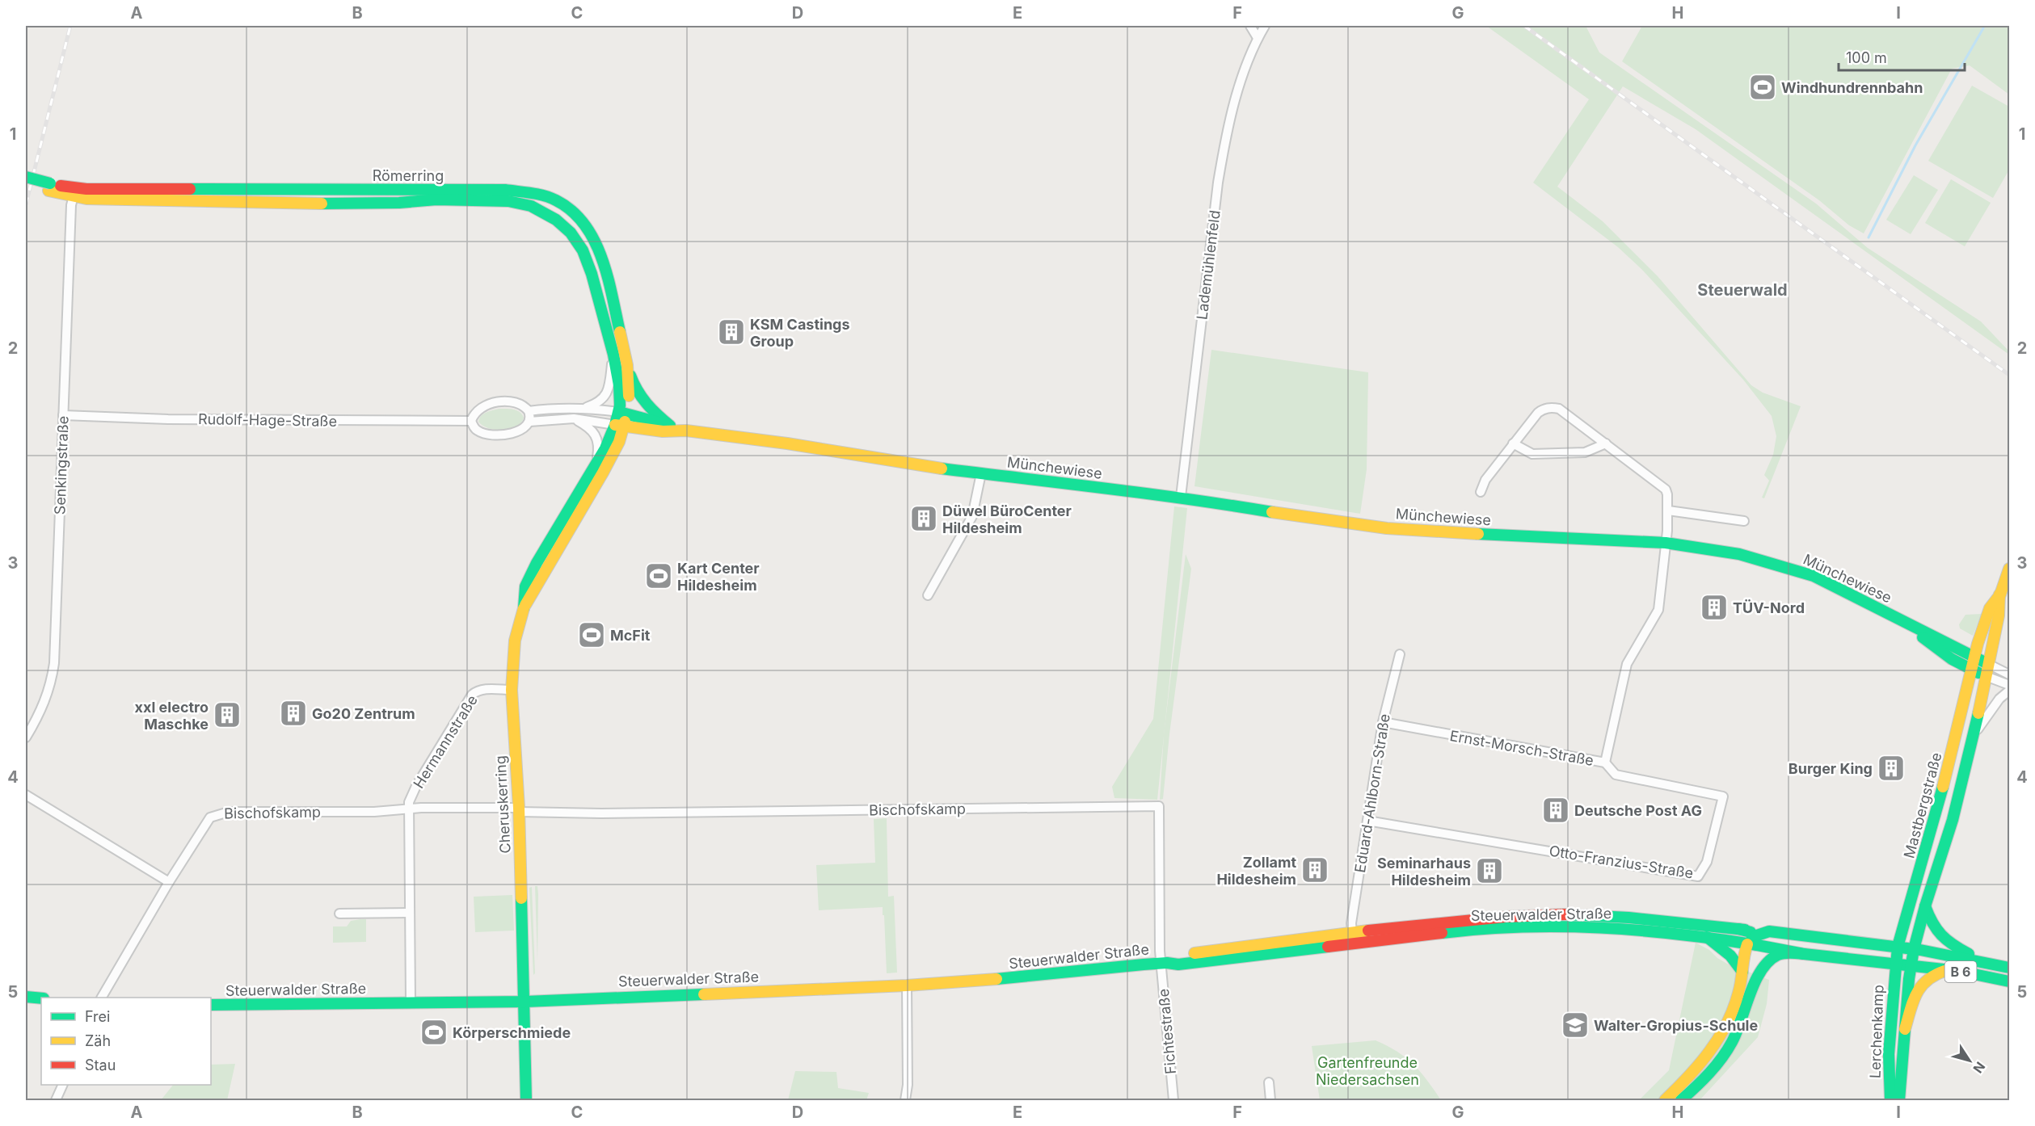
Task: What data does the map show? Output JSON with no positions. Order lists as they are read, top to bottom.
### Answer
{
  "streets": {
    "main road": [
      "Römerring",
      "Münchewiese",
      "Cheruskerring",
      "Mastbergstraße",
      "Steuerwalder Straße",
      "B 6",
      "Lerchenkamp"
    ],
    "street": [
      "Lademühlenfeld",
      "Rudolf-Hage-Straße",
      "Senkingstraße",
      "Hermannstraße",
      "Ernst-Morsch-Straße",
      "Eduard-Ahlborn-Straße",
      "Bischofskamp",
      "Otto-Franzius-Straße",
      "Fichtestraße"
    ]
  },
  "crossings": [
    ["Römerring", "Senkingstraße"],
    ["Römerring", "Münchewiese"],
    ["Römerring", "Cheruskerring"],
    ["Lademühlenfeld", "Münchewiese"],
    ["Rudolf-Hage-Straße", "Senkingstraße"],
    ["Münchewiese", "Ernst-Morsch-Straße"],
    ["Münchewiese", "Cheruskerring"],
    ["Münchewiese", "Mastbergstraße"],
    ["Hermannstraße", "Cheruskerring"],
    ["Hermannstraße", "Bischofskamp"],
    ["Hermannstraße", "Steuerwalder Straße"],
    ["Ernst-Morsch-Straße", "Eduard-Ahlborn-Straße"],
    ["Ernst-Morsch-Straße", "Otto-Franzius-Straße"],
    ["Eduard-Ahlborn-Straße", "Otto-Franzius-Straße"],
    ["Eduard-Ahlborn-Straße", "Steuerwalder Straße"],
    ["Cheruskerring", "Bischofskamp"],
    ["Cheruskerring", "Steuerwalder Straße"],
    ["Mastbergstraße", "Steuerwalder Straße"],
    ["Mastbergstraße", "B 6"],
    ["Mastbergstraße", "Lerchenkamp"],
    ["Bischofskamp", "Steuerwalder Straße"],
    ["Bischofskamp", "Fichtestraße"],
    ["Steuerwalder Straße", "B 6"],
    ["Steuerwalder Straße", "Fichtestraße"],
    ["Steuerwalder Straße", "Lerchenkamp"],
    ["B 6", "Lerchenkamp"]
  ],
  "districts": ["Steuerwald"],
  "parks": ["Gartenfreunde Niedersachsen"],
  "places": {
    "sports": [
      "Windhundrennbahn",
      "Kart Center Hildesheim",
      "McFit",
      "Körperschmiede"
    ],
    "building": [
      "KSM Castings Group",
      "Düwel BüroCenter Hildesheim",
      "TÜV-Nord",
      "Go20 Zentrum",
      "xxl electro Maschke",
      "Burger King",
      "Deutsche Post AG",
      "Zollamt Hildesheim",
      "Seminarhaus Hildesheim"
    ],
    "school or university": ["Walter-Gropius-Schule"]
  },
  "legend": ["Frei", "Zäh", "Stau"],
  "scale_bar": "100 m",
  "north": "bottom right",
  "grid": {
    "columns": [
      "A",
      "B",
      "C",
      "D",
      "E",
      "F",
      "G",
      "H",
      "I"
    ],
    "rows": [
      "1",
      "2",
      "3",
      "4",
      "5"
    ]
  }
}
